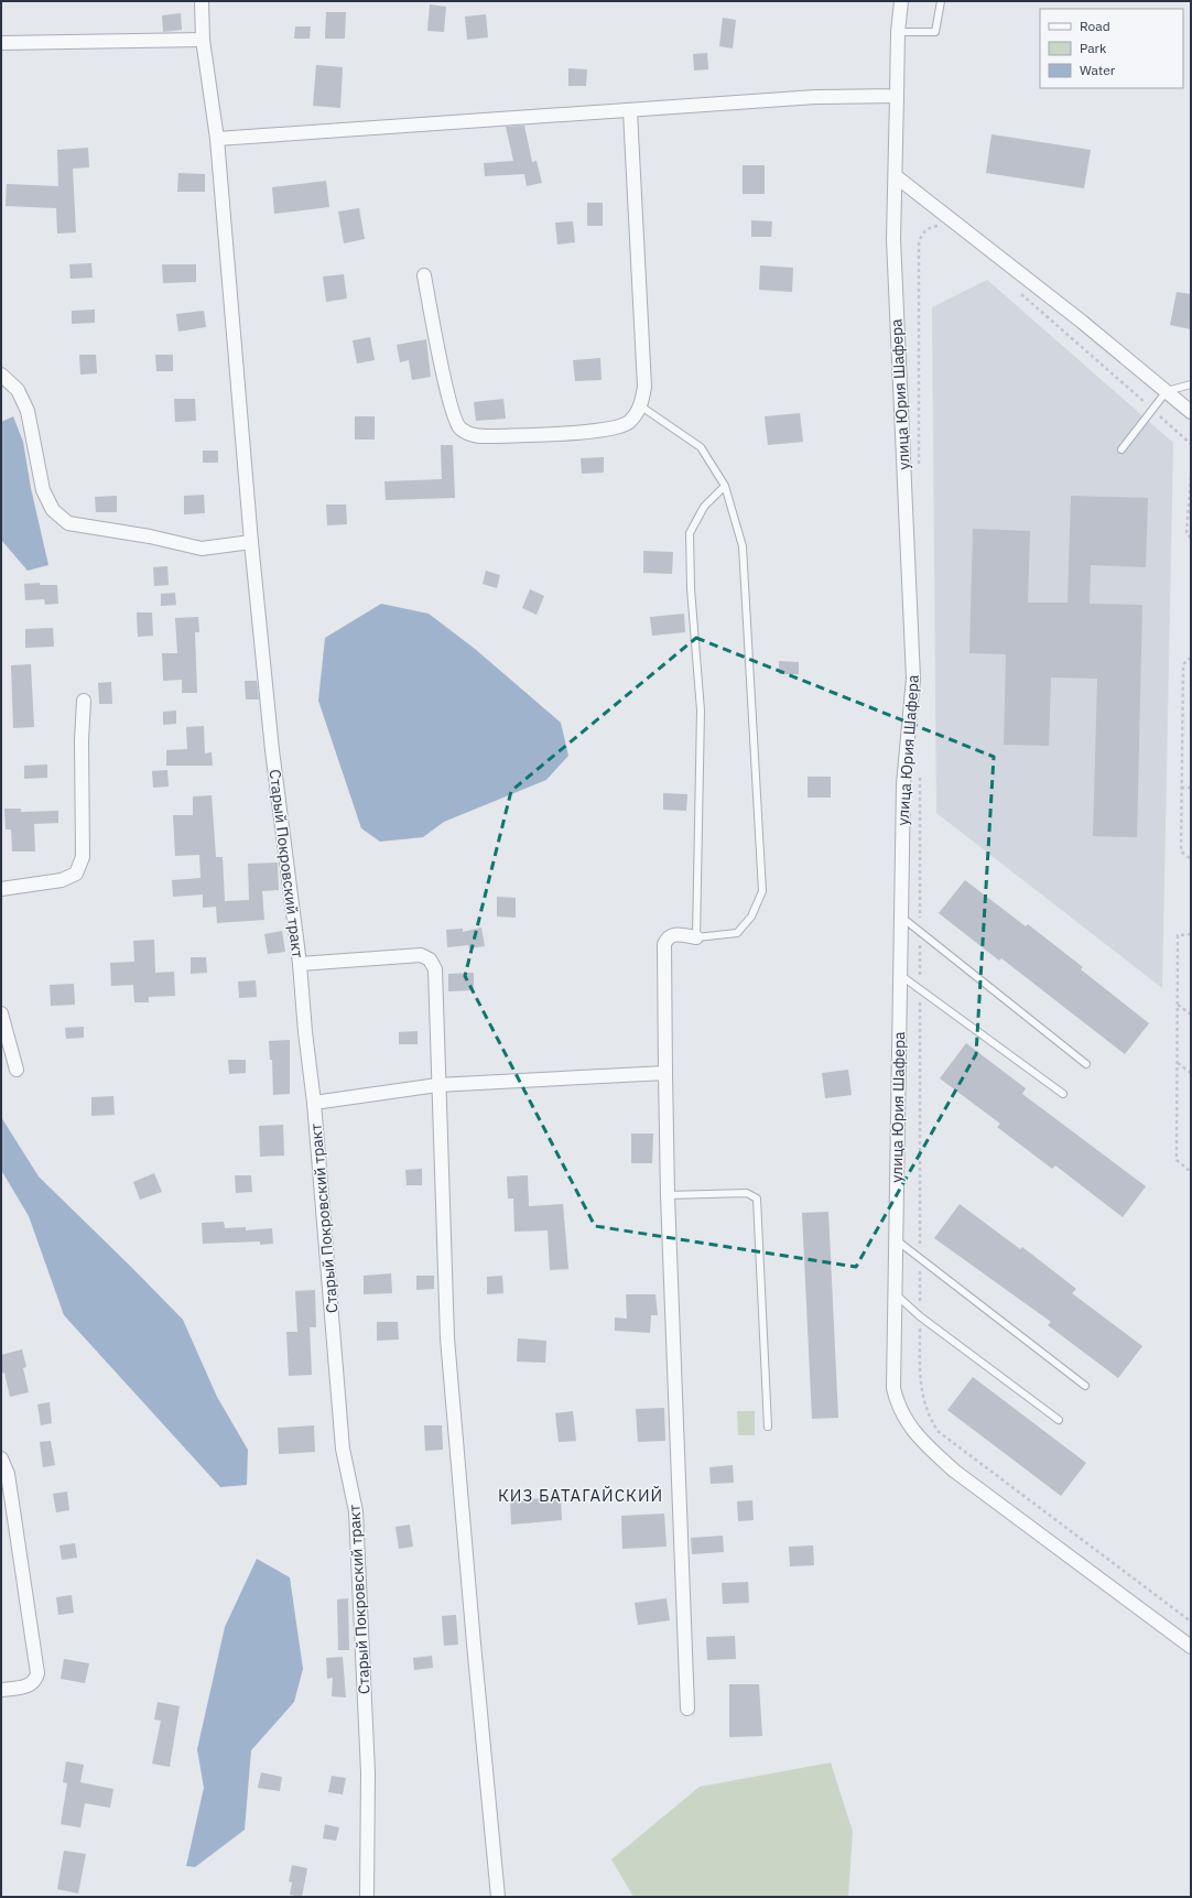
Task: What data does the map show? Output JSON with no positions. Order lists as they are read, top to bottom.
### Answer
{
  "streets": {
    "street": ["улица Юрия Шафера", "Старый Покровский тракт"]
  },
  "districts": ["КИЗ БАТАГАЙСКИЙ"],
  "legend": ["Road", "Park", "Water"]
}
